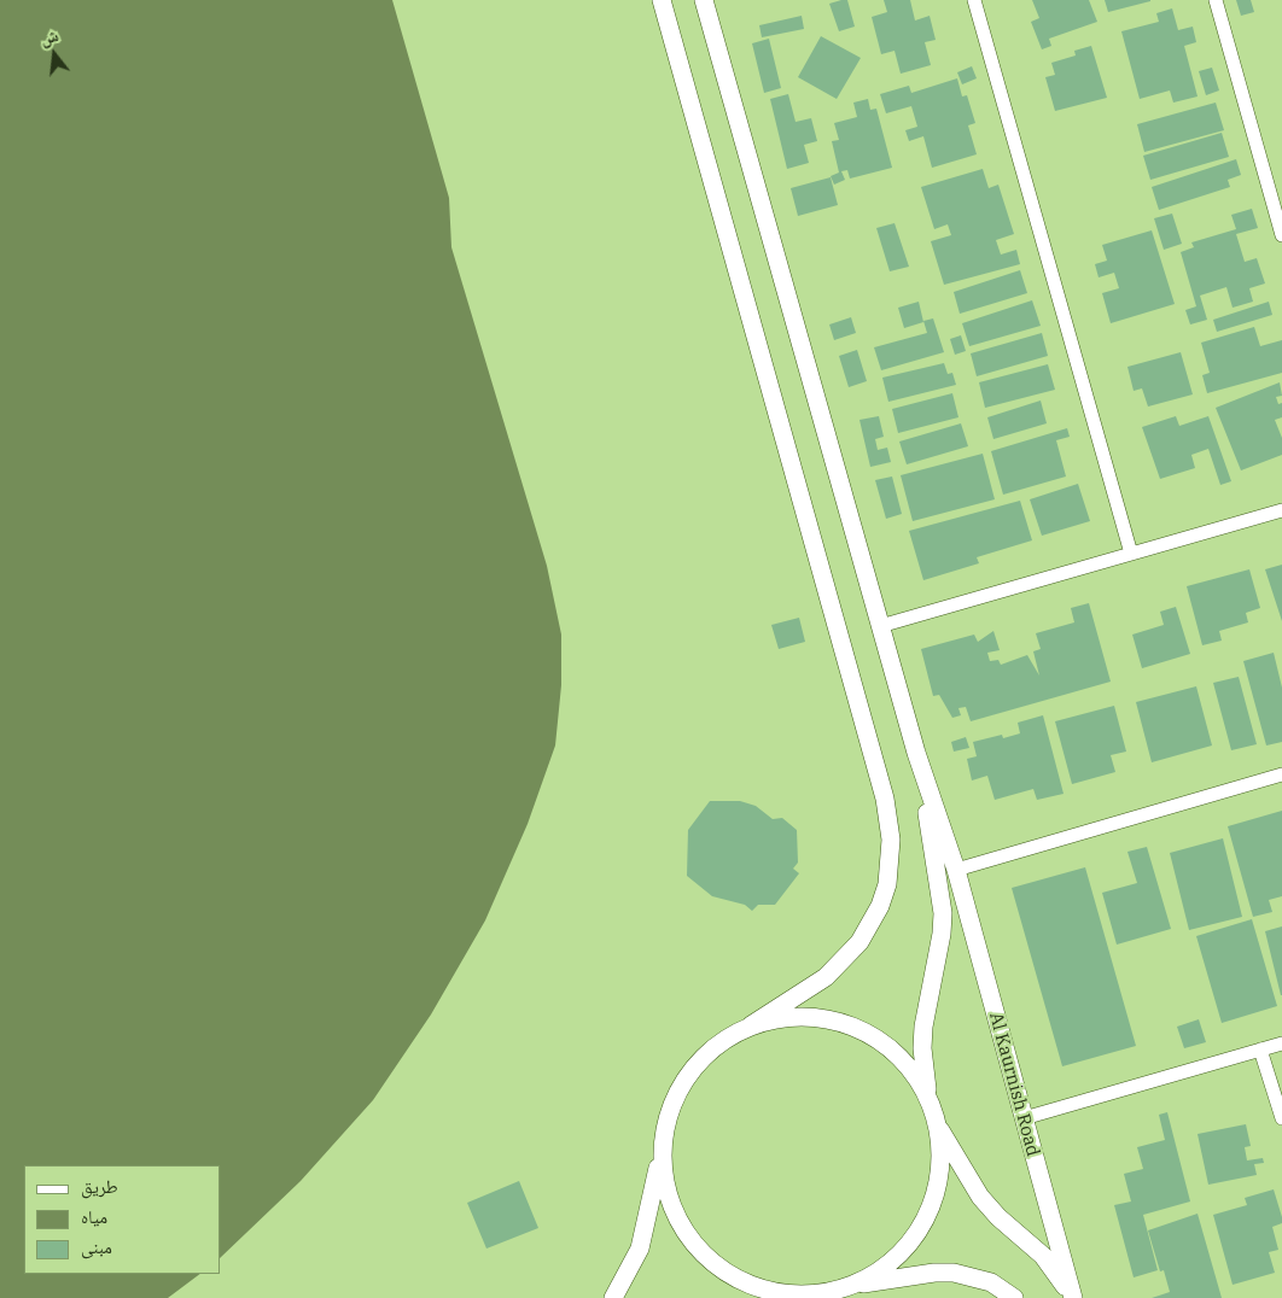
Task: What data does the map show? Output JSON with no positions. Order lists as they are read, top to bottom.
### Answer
{
  "streets": {
    "street": ["Al Kaurnish Road"]
  },
  "legend": ["طريق", "مياه", "مبنى"],
  "north": "top"
}
